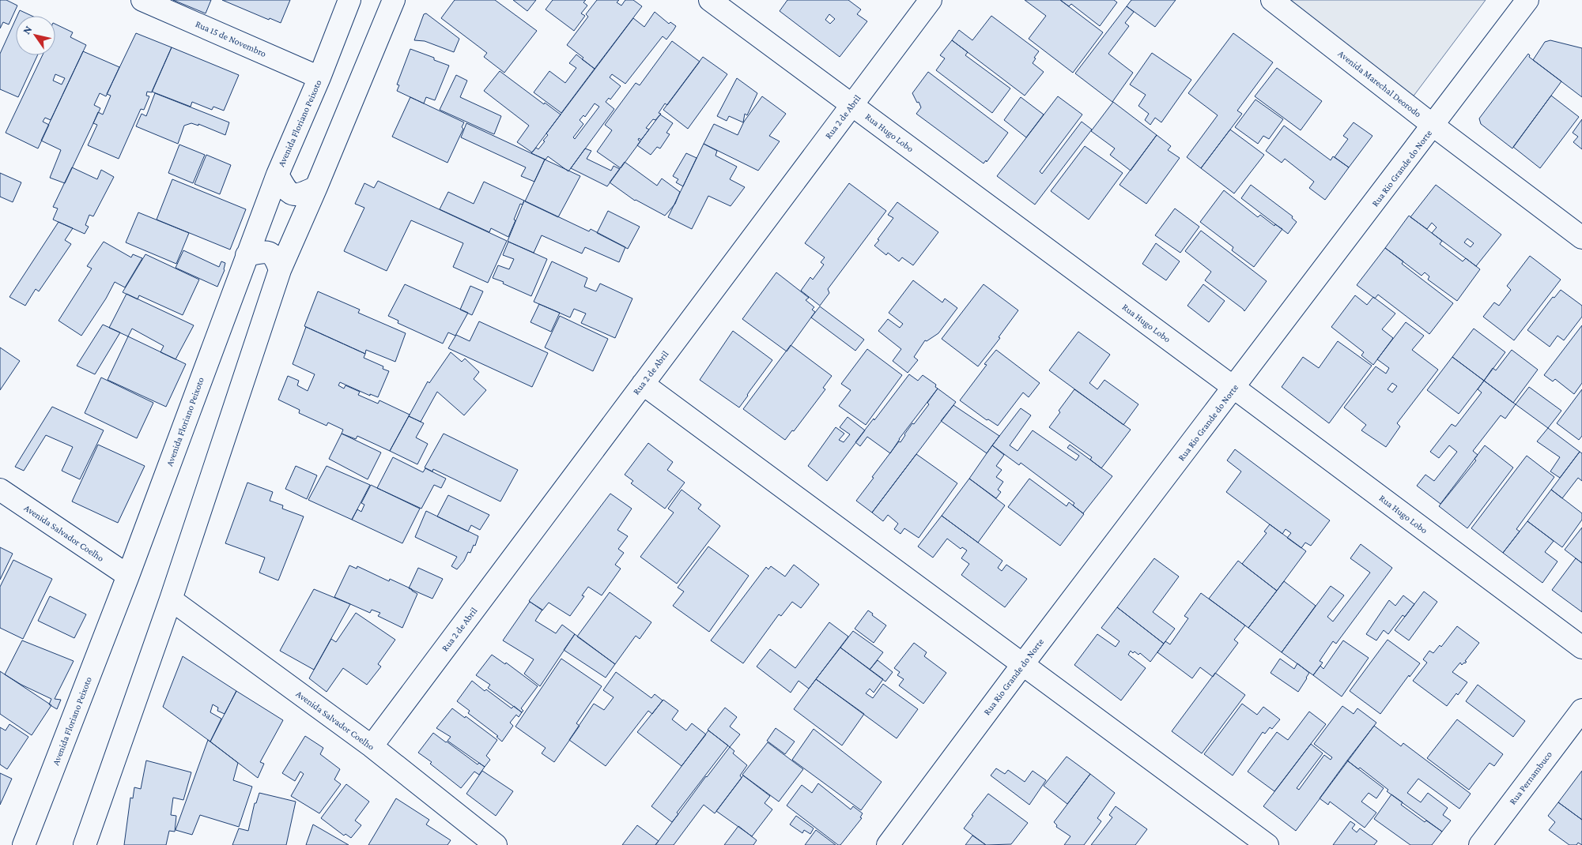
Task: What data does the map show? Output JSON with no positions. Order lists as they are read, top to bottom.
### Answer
{
  "streets": {
    "street": [
      "Rua 15 de Novembro",
      "Avenida Marechal Deorodo",
      "Rua 2 de Abril",
      "Avenida Floriano Peixoto",
      "Rua Hugo Lobo",
      "Rua Rio Grande do Norte",
      "Avenida Salvador Coelho",
      "Rua Pernambuco"
    ]
  },
  "crossings": [
    ["Rua 15 de Novembro", "Avenida Floriano Peixoto"],
    ["Avenida Marechal Deorodo", "Rua Rio Grande do Norte"],
    ["Rua 2 de Abril", "Rua Hugo Lobo"],
    ["Rua 2 de Abril", "Avenida Salvador Coelho"],
    ["Avenida Floriano Peixoto", "Avenida Salvador Coelho"],
    ["Rua Hugo Lobo", "Rua Rio Grande do Norte"]
  ],
  "north": "top left"
}
